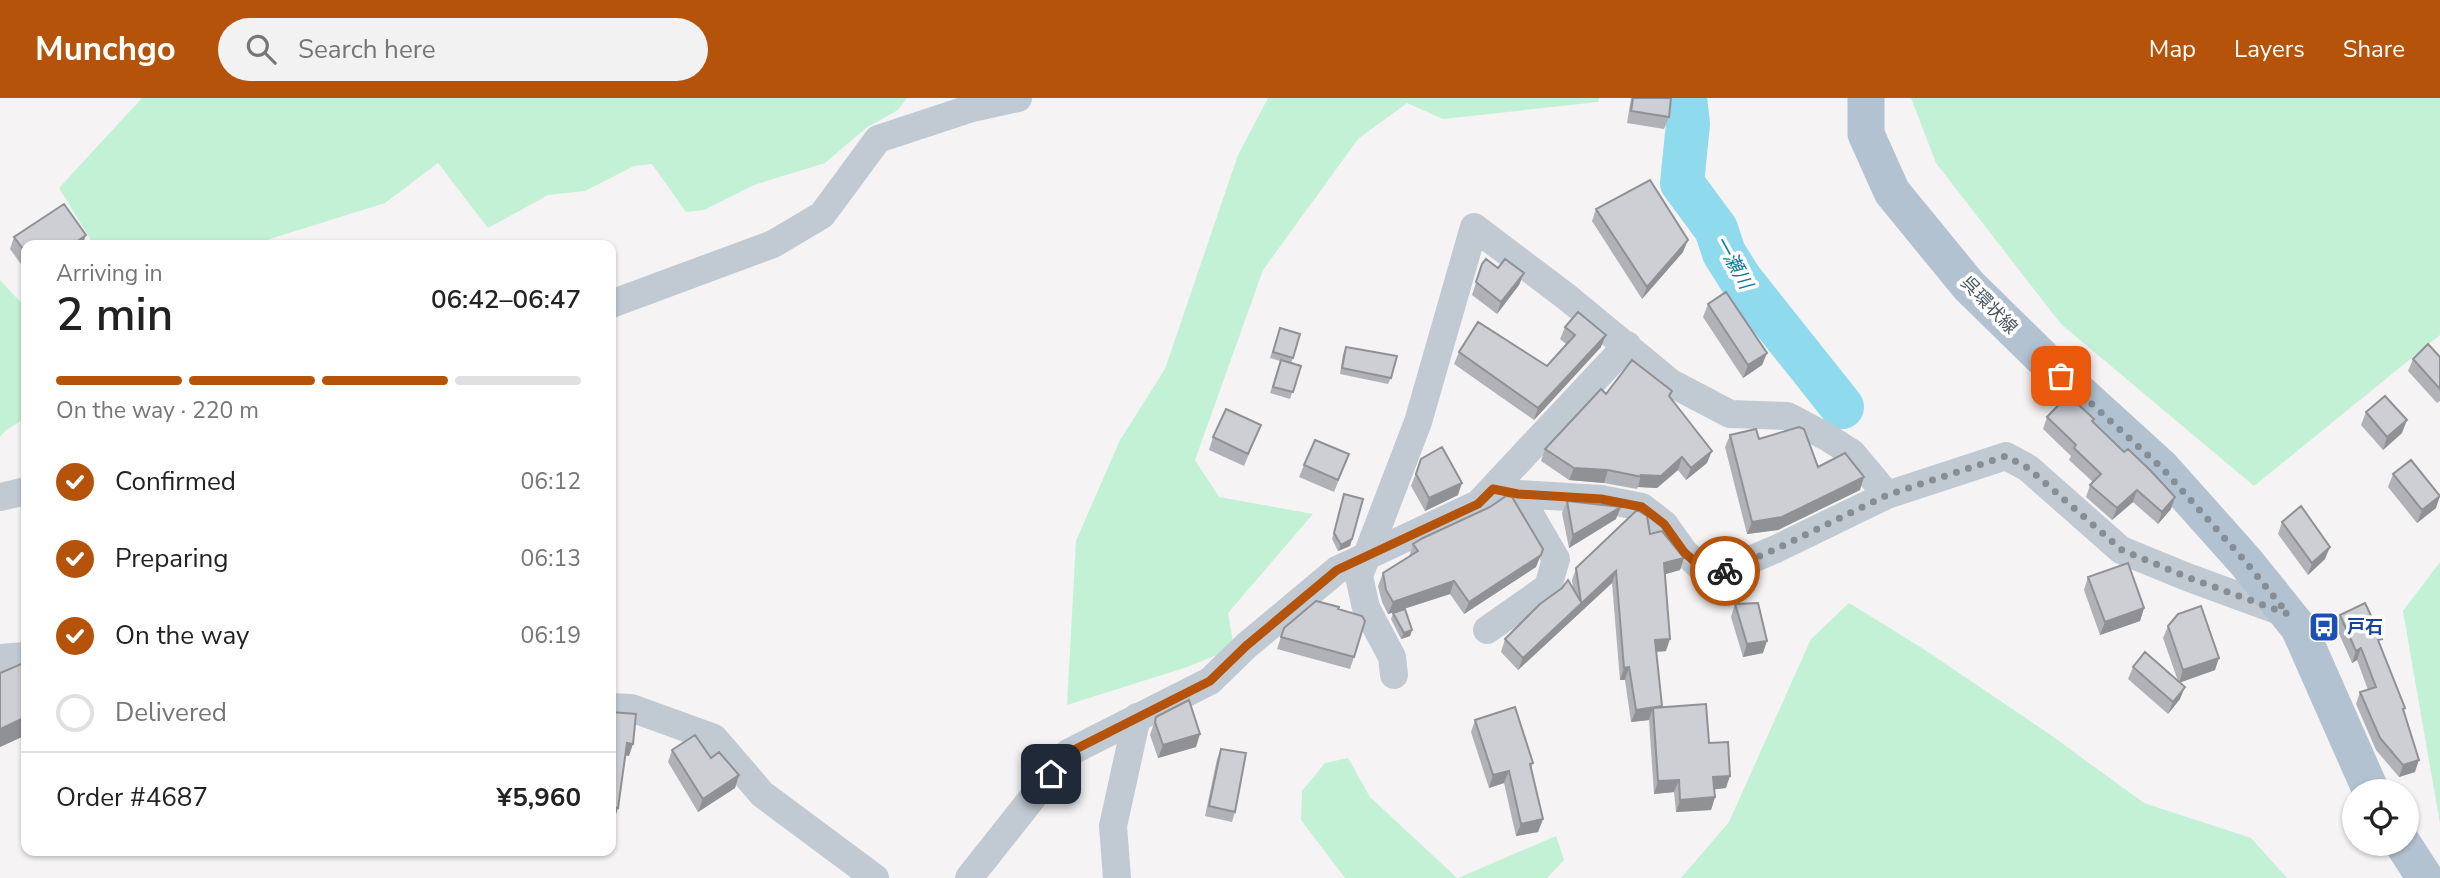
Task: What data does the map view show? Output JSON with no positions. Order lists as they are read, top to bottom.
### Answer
{
  "streets": {
    "main road": ["呉環状線"]
  },
  "water": ["一瀬川"],
  "places": {
    "bus stop": ["戸石"]
  },
  "page": {
    "header": "Munchgo",
    "search": "Search here",
    "nav": ["Map", "Layers", "Share"],
    "heading": ["2 min", "Arriving in", "06:42–06:47"],
    "panel": ["Order #4687", "¥5,960"],
    "bar": "On the way · 220 m",
    "list": [
      ["Confirmed", "06:12"],
      ["Preparing", "06:13"],
      ["On the way", "06:19"],
      "Delivered"
    ]
  }
}
